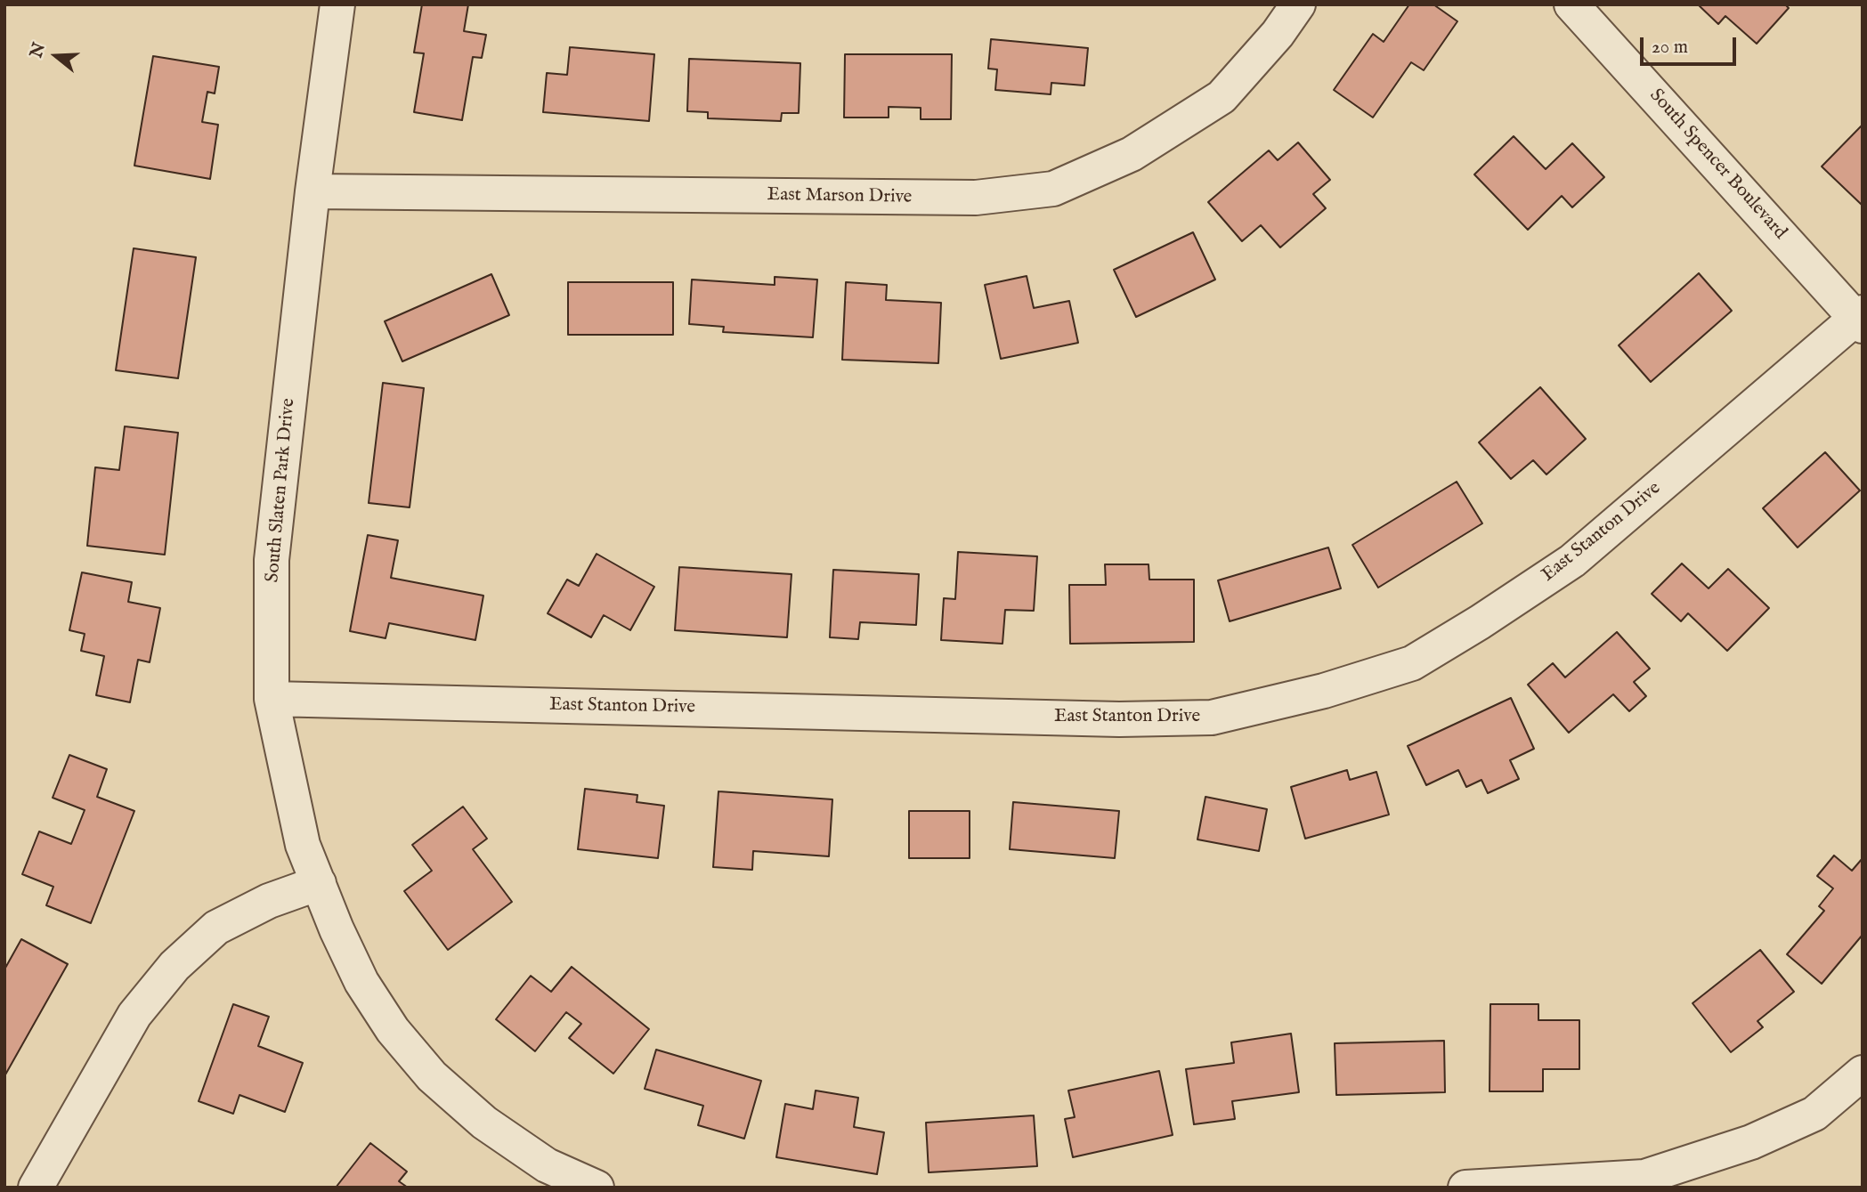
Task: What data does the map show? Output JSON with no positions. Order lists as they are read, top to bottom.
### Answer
{
  "streets": {
    "street": [
      "South Spencer Boulevard",
      "East Marson Drive",
      "South Slaten Park Drive",
      "East Stanton Drive"
    ]
  },
  "crossings": [
    ["South Spencer Boulevard", "East Stanton Drive"],
    ["East Marson Drive", "South Slaten Park Drive"],
    ["South Slaten Park Drive", "East Stanton Drive"]
  ],
  "scale_bar": "20 m",
  "north": "left"
}
